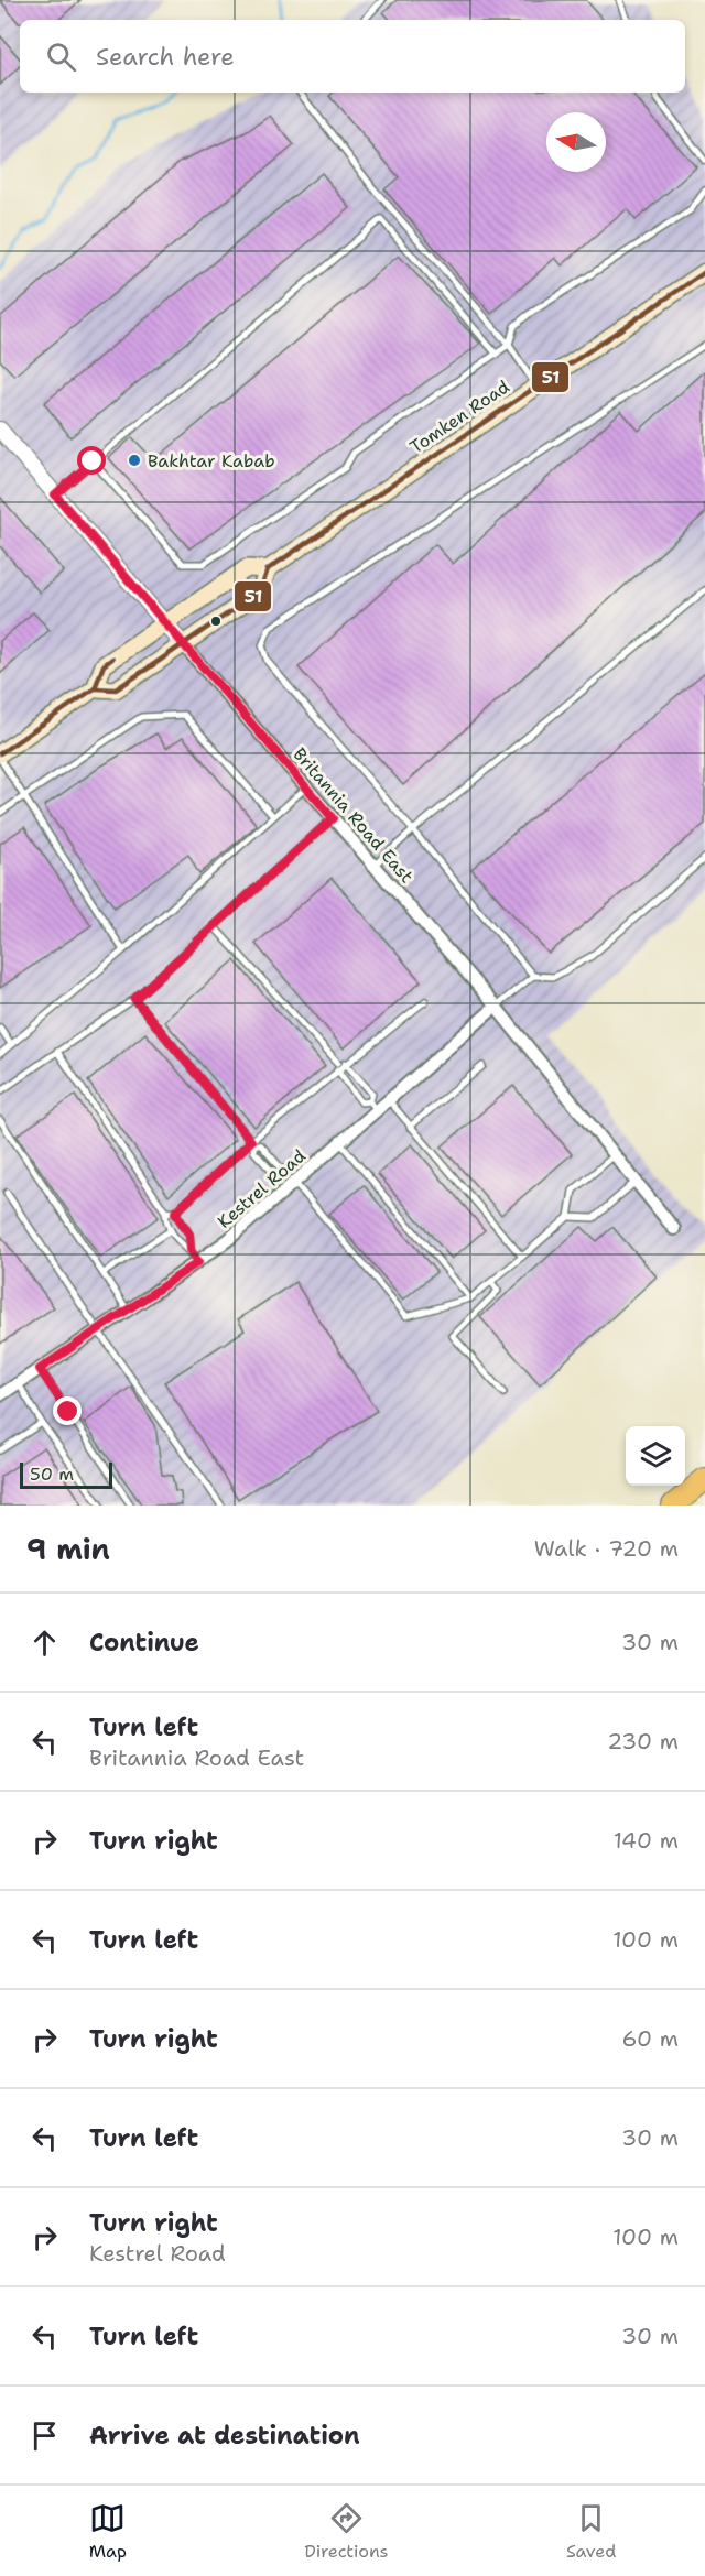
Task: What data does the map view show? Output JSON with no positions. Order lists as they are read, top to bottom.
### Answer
{
  "streets": {
    "main road": ["Tomken Road"],
    "street": ["Britannia Road East", "Kestrel Road"]
  },
  "crossings": [
    ["Tomken Road", "Britannia Road East"],
    ["Britannia Road East", "Kestrel Road"]
  ],
  "places": ["Bakhtar Kabab"],
  "lines": ["transit line 51"],
  "scale_bar": "50 m",
  "north": "left",
  "page": {
    "search": "Search here",
    "scale": "50 m",
    "heading": ["9 min", "Walk · 720 m"],
    "list": [
      ["Continue", "30 m"],
      ["Turn left", "Britannia Road East", "230 m"],
      ["Turn right", "140 m"],
      ["Turn left", "100 m"],
      ["Turn right", "60 m"],
      ["Turn left", "30 m"],
      ["Turn right", "Kestrel Road", "100 m"],
      ["Turn left", "30 m"],
      "Arrive at destination"
    ],
    "nav": ["Map", "Directions", "Saved"]
  }
}
